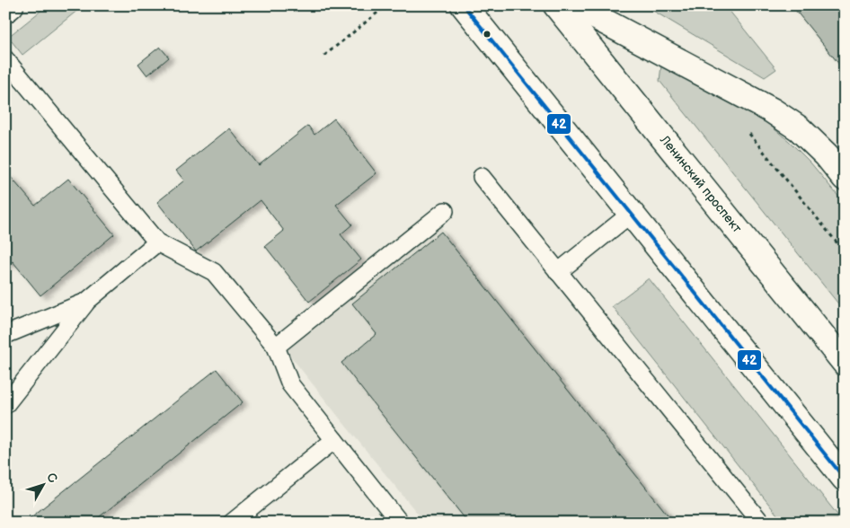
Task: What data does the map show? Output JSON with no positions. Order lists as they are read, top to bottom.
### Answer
{
  "streets": {
    "main road": ["Ленинский проспект"]
  },
  "lines": ["transit line 42"],
  "north": "top right"
}
